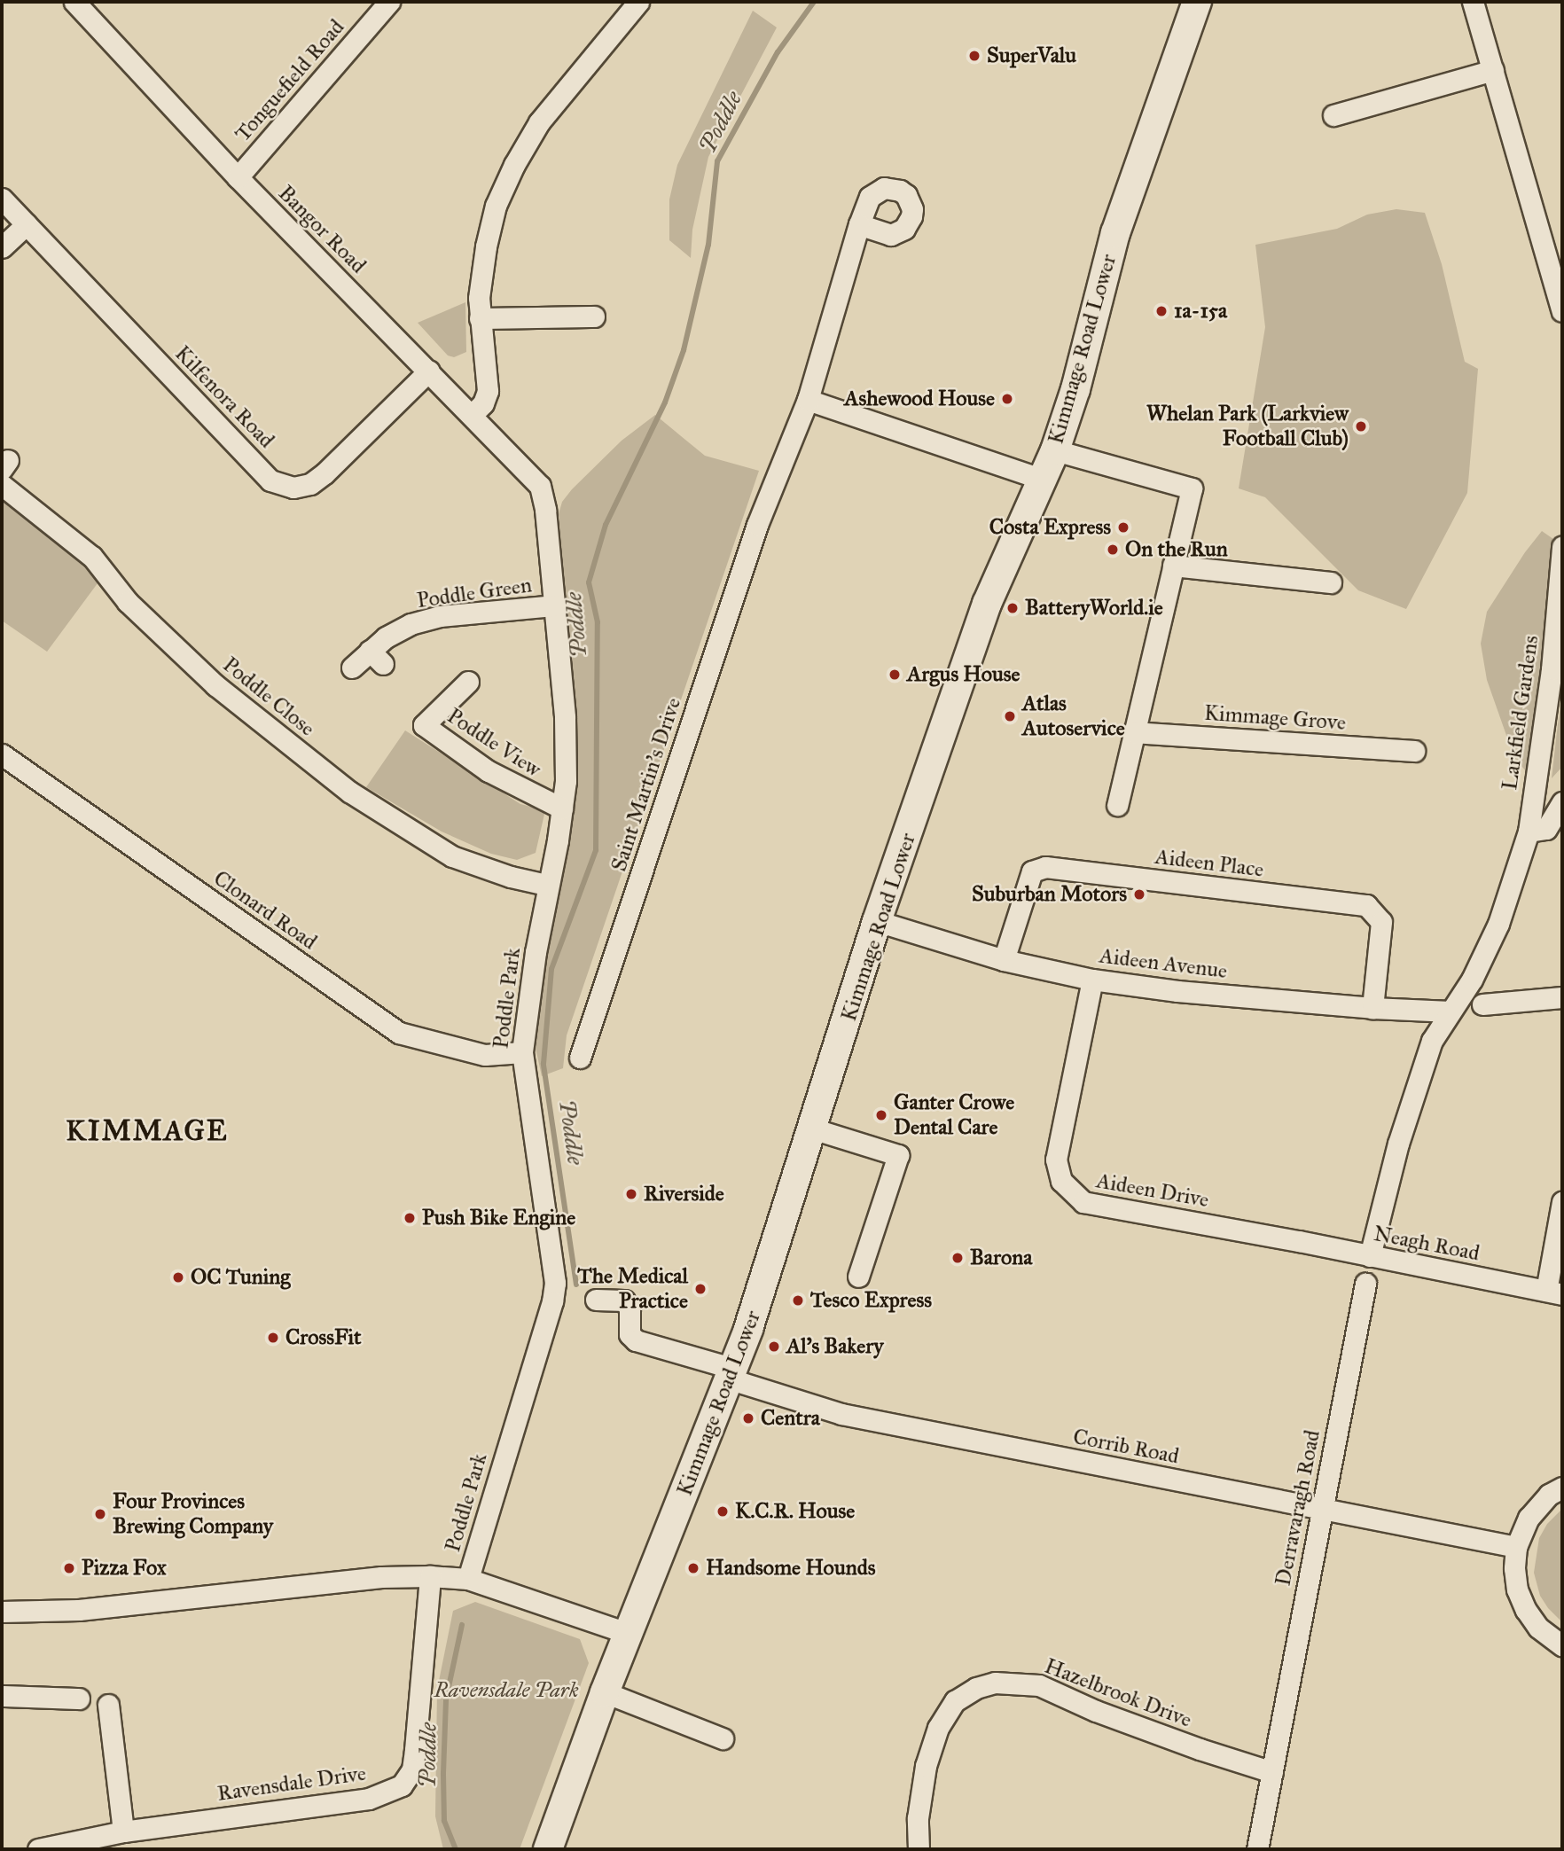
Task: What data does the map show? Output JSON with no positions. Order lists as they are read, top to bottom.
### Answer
{
  "streets": {
    "main road": ["Kimmage Road Lower"],
    "street": [
      "Tonguefield Road",
      "Bangor Road",
      "Kilfenora Road",
      "Poddle Green",
      "Poddle Close",
      "Larkfield Gardens",
      "Kimmage Grove",
      "Poddle View",
      "Saint Martin's Drive",
      "Aideen Place",
      "Clonard Road",
      "Aideen Avenue",
      "Poddle Park",
      "Aideen Drive",
      "Neagh Road",
      "Corrib Road",
      "Derravaragh Road",
      "Hazelbrook Drive",
      "Ravensdale Drive"
    ]
  },
  "crossings": [
    ["Tonguefield Road", "Bangor Road"],
    ["Bangor Road", "Kilfenora Road"],
    ["Bangor Road", "Poddle Park"],
    ["Kimmage Road Lower", "Aideen Avenue"],
    ["Kimmage Road Lower", "Corrib Road"],
    ["Poddle Green", "Poddle Park"],
    ["Poddle Close", "Poddle Park"],
    ["Larkfield Gardens", "Aideen Avenue"],
    ["Poddle View", "Poddle Park"],
    ["Aideen Place", "Aideen Avenue"],
    ["Clonard Road", "Poddle Park"],
    ["Aideen Avenue", "Aideen Drive"],
    ["Aideen Drive", "Neagh Road"],
    ["Corrib Road", "Derravaragh Road"],
    ["Derravaragh Road", "Hazelbrook Drive"]
  ],
  "districts": ["KIMMAGE"],
  "water": ["Poddle"],
  "parks": ["Ravensdale Park"],
  "places": [
    "SuperValu",
    "1a-15a",
    "Ashewood House",
    "Whelan Park (Larkview Football Club)",
    "Costa Express",
    "On the Run",
    "BatteryWorld.ie",
    "Argus House",
    "Atlas Autoservice",
    "Suburban Motors",
    "Ganter Crowe Dental Care",
    "Riverside",
    "Push Bike Engine",
    "Barona",
    "OC Tuning",
    "The Medical Practice",
    "Tesco Express",
    "CrossFit",
    "Al's Bakery",
    "Centra",
    "K.C.R. House",
    "Four Provinces Brewing Company",
    "Pizza Fox",
    "Handsome Hounds"
  ]
}
